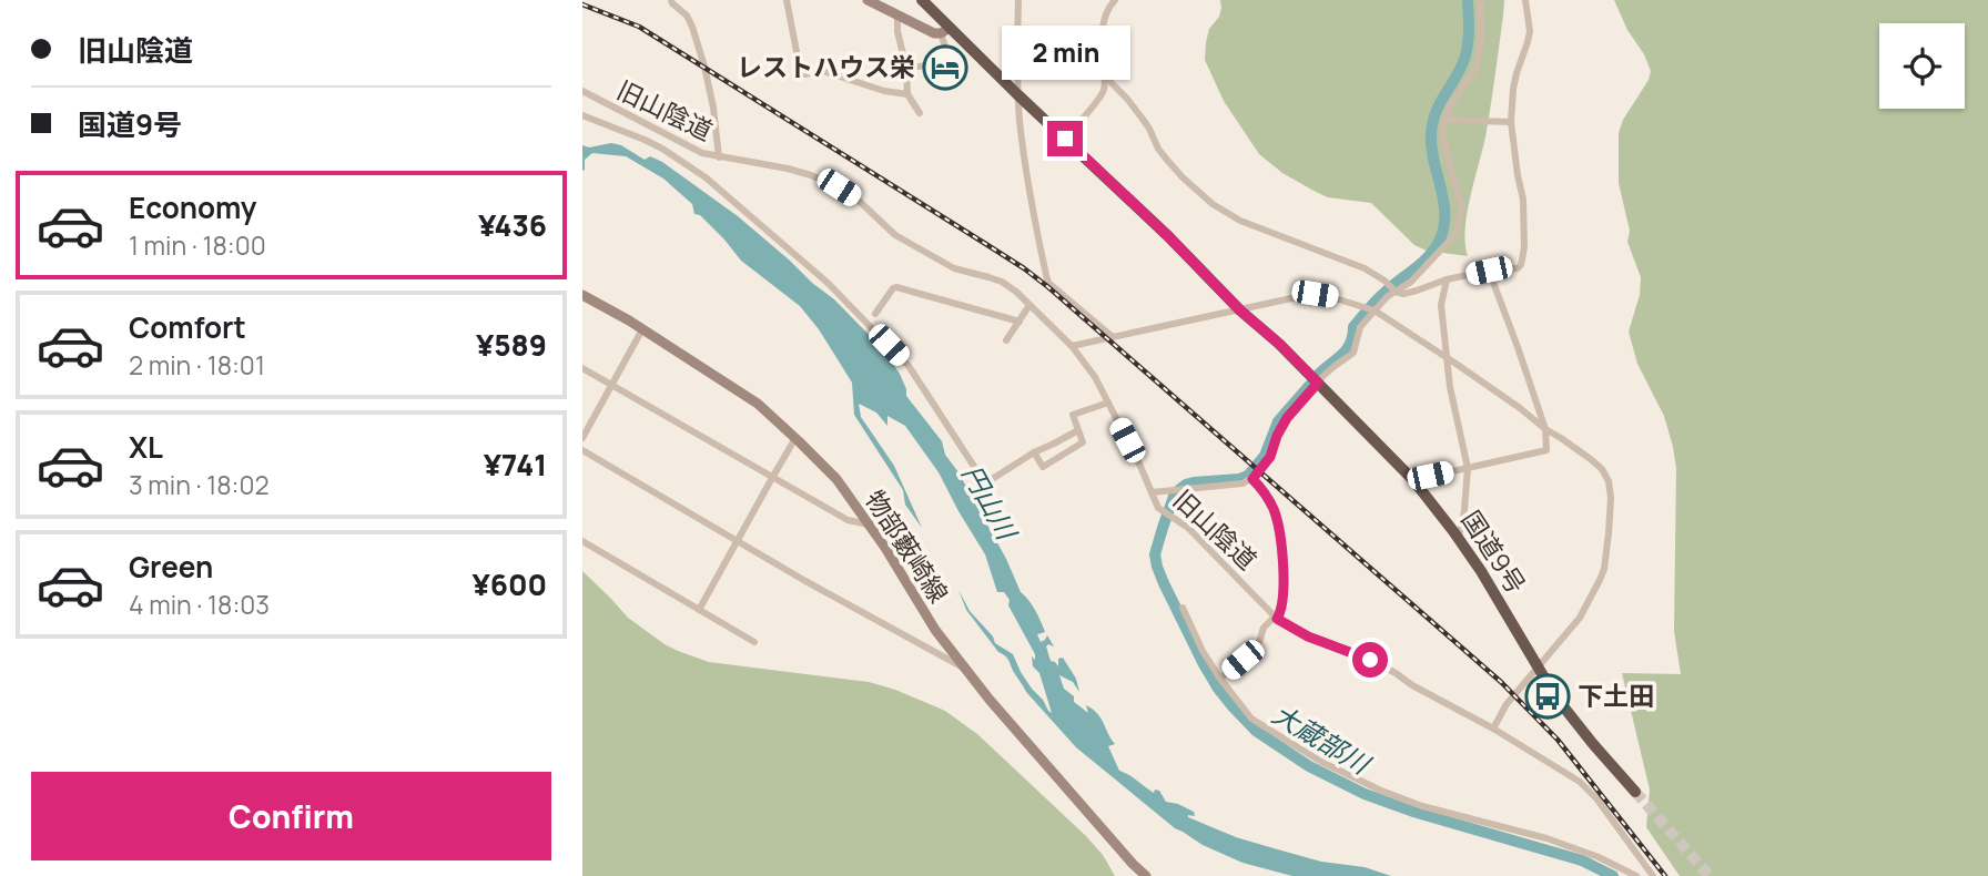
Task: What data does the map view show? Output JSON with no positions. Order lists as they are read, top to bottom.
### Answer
{
  "streets": {
    "highway": ["国道9号"],
    "main road": ["物部藪崎線"],
    "street": ["旧山陰道"]
  },
  "water": ["円山川", "大蔵部川"],
  "places": {
    "hotel": ["レストハウス栄"],
    "bus stop": ["下土田"]
  },
  "page": {
    "banner": ["旧山陰道", "国道9号"],
    "bubble": "2 min",
    "list": [
      {
        "name": "Economy",
        "note": "1 min · 18:00",
        "value": "¥436"
      },
      {
        "name": "Comfort",
        "note": "2 min · 18:01",
        "value": "¥589"
      },
      {
        "name": "XL",
        "note": "3 min · 18:02",
        "value": "¥741"
      },
      {
        "name": "Green",
        "note": "4 min · 18:03",
        "value": "¥600"
      }
    ],
    "buttons": "Confirm"
  }
}
